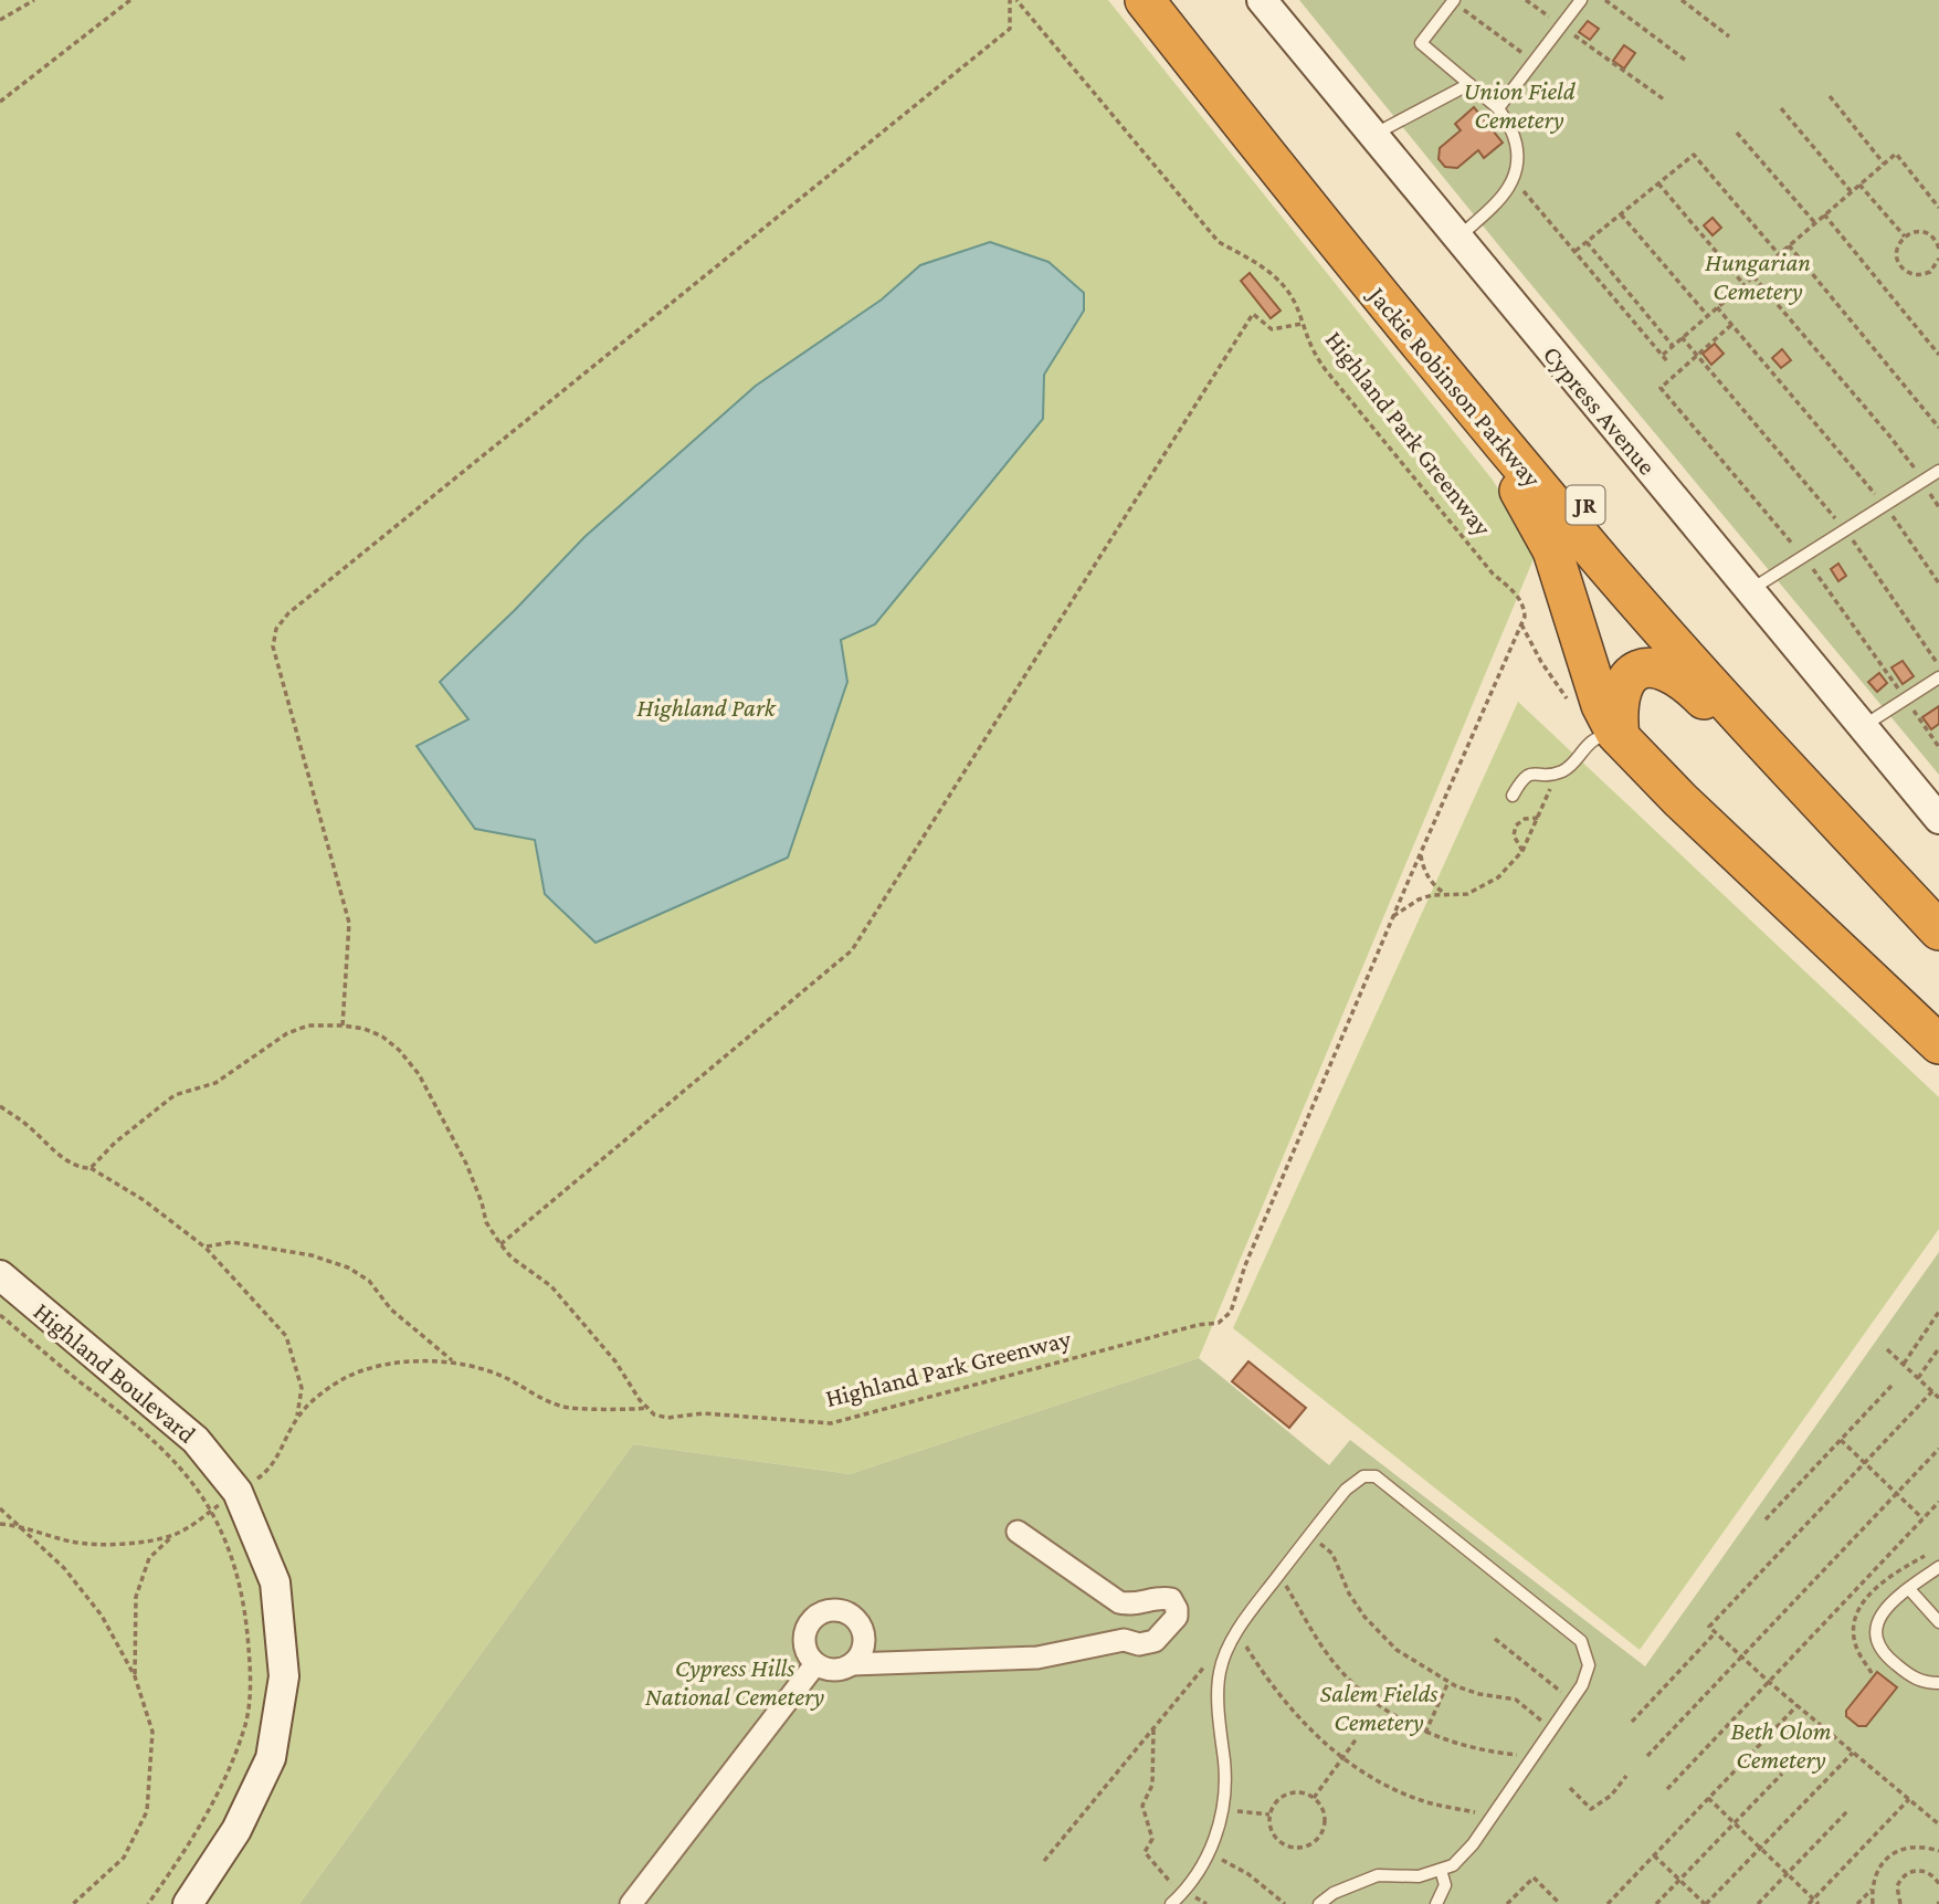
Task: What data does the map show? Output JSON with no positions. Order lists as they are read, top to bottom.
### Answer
{
  "streets": {
    "highway": ["Jackie Robinson Parkway", "JR"],
    "street": ["Cypress Avenue", "Highland Boulevard"],
    "path": ["Highland Park Greenway"]
  },
  "parks": [
    "Union Field Cemetery",
    "Hungarian Cemetery",
    "Highland Park",
    "Cypress Hills National Cemetery",
    "Salem Fields Cemetery",
    "Beth Olom Cemetery"
  ]
}
